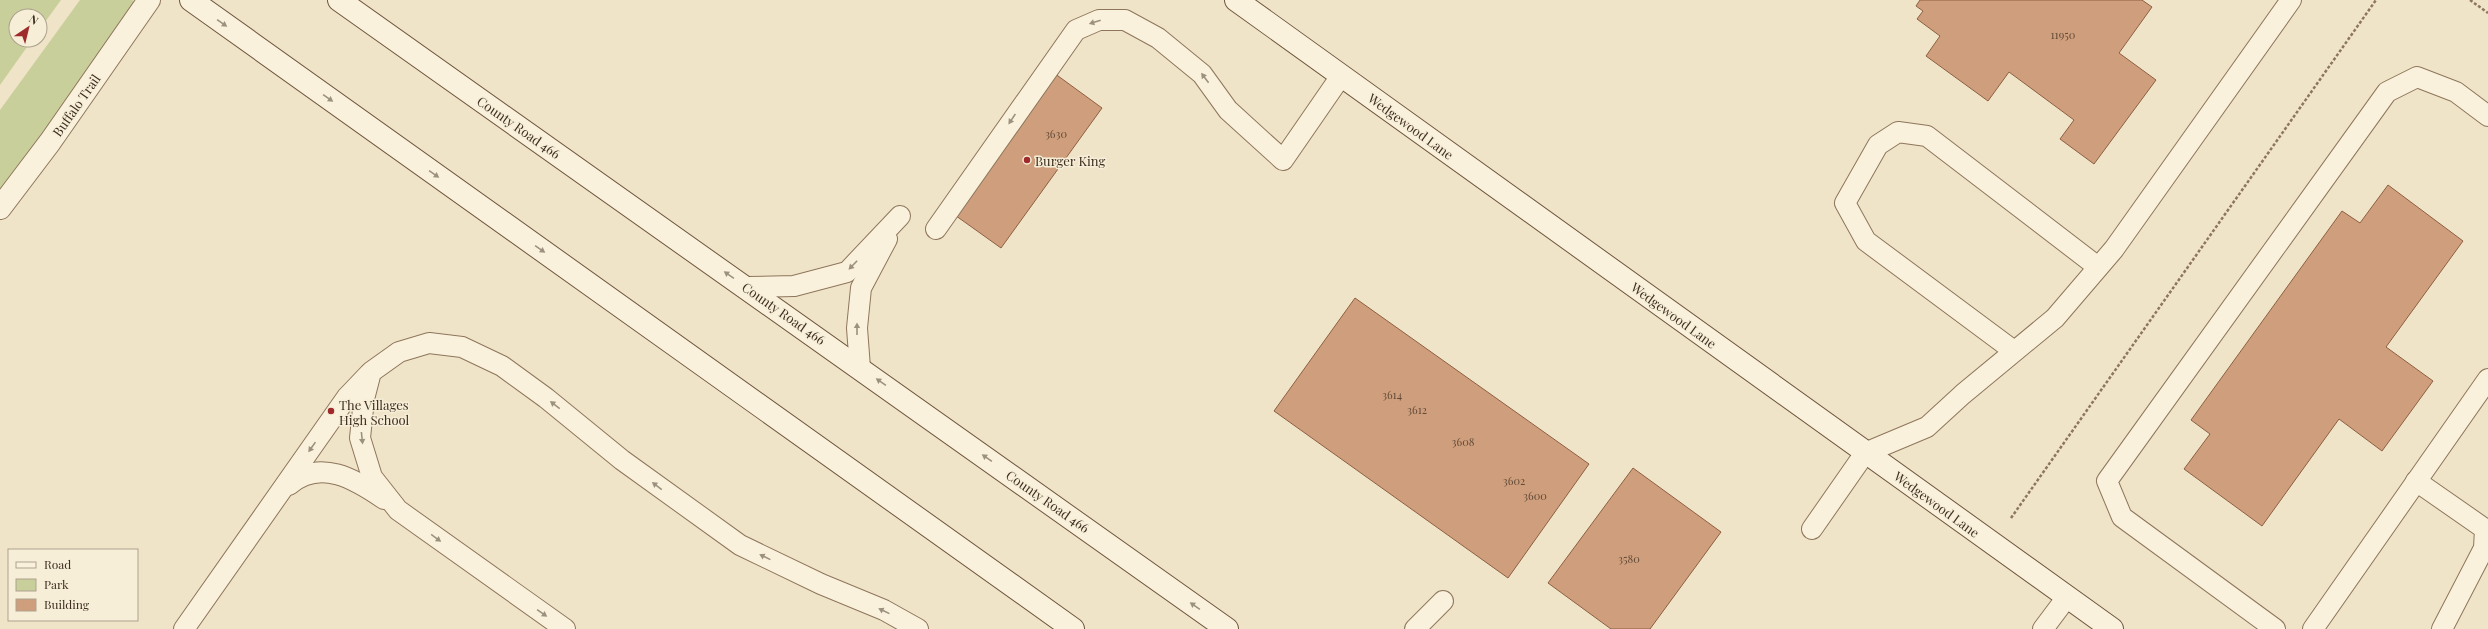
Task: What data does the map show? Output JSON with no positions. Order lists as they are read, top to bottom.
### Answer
{
  "streets": {
    "main road": ["Buffalo Trail", "Wedgewood Lane", "County Road 466"]
  },
  "places": ["Burger King", "The Villages High School"],
  "house_numbers": [
    "11950",
    "3630",
    "3614",
    "3612",
    "3608",
    "3602",
    "3600",
    "3580"
  ],
  "legend": ["Road", "Park", "Building"],
  "north": "top right"
}
